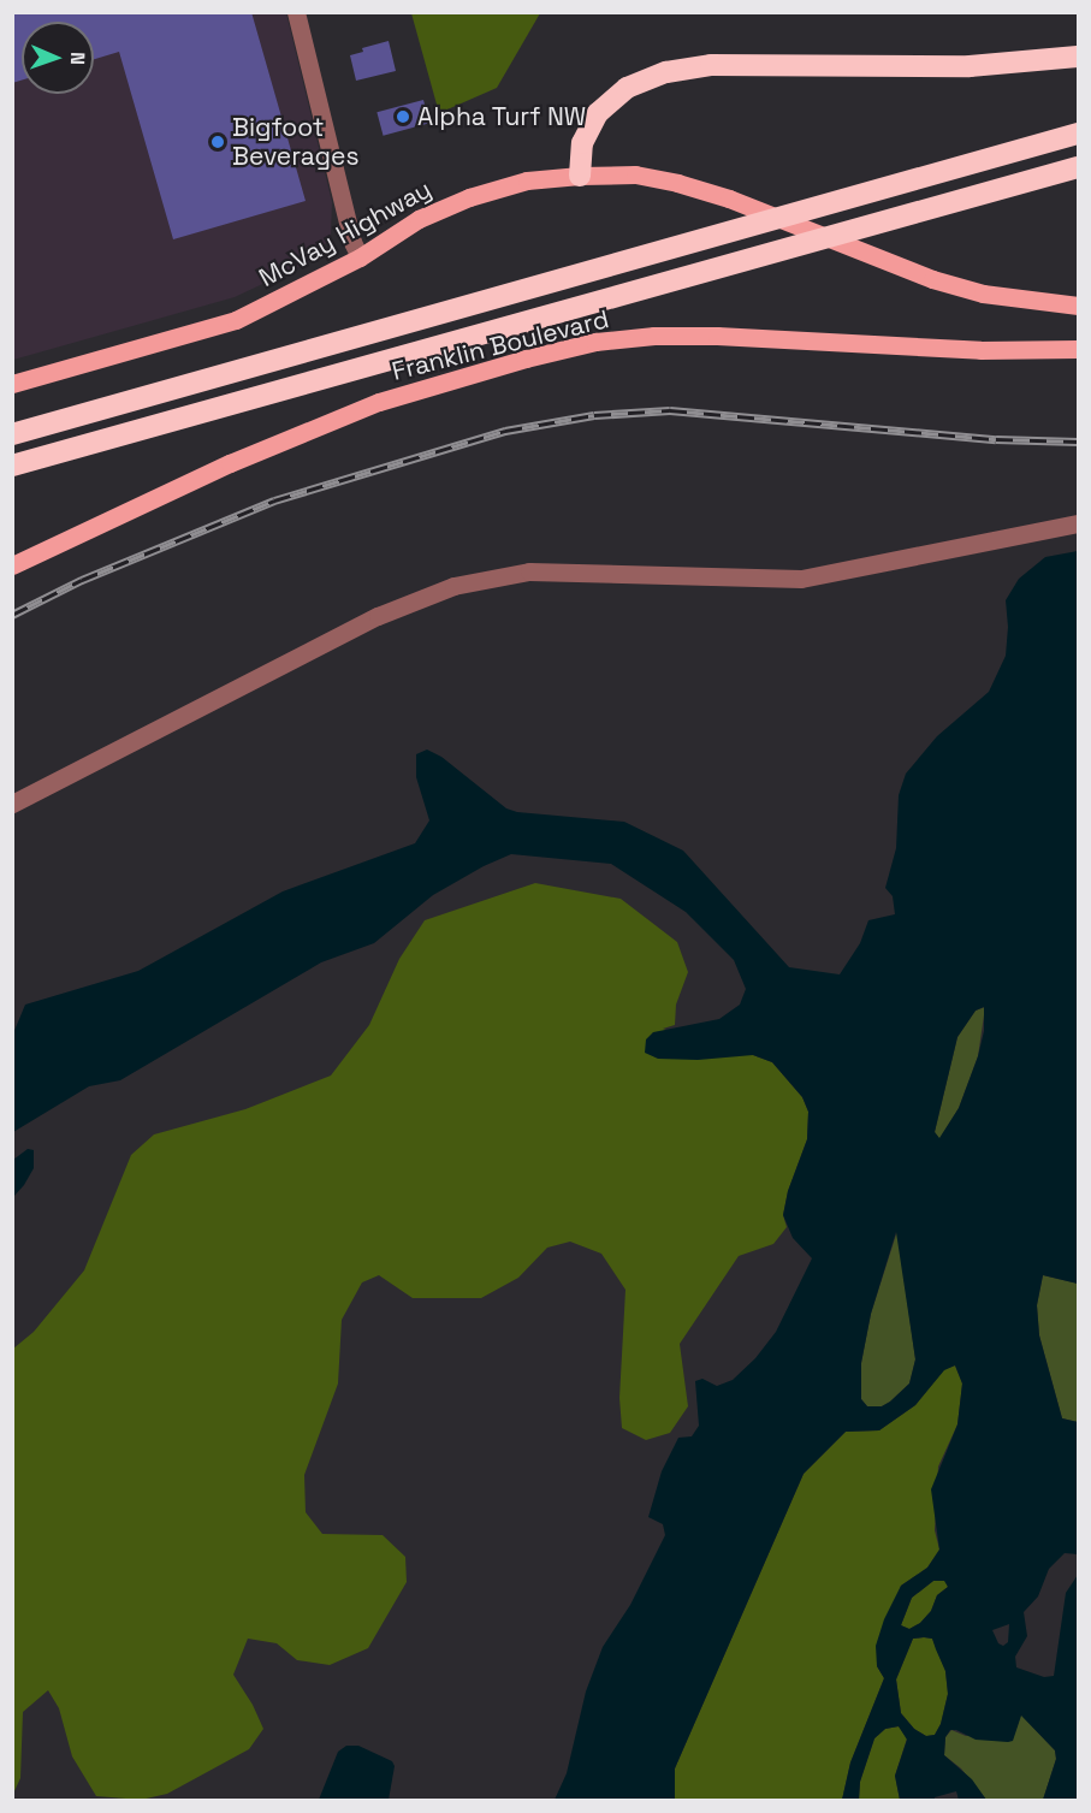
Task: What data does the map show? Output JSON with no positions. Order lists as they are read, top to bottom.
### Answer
{
  "streets": {
    "main road": ["McVay Highway", "Franklin Boulevard"]
  },
  "places": ["Alpha Turf NW", "Bigfoot Beverages"],
  "north": "right"
}
